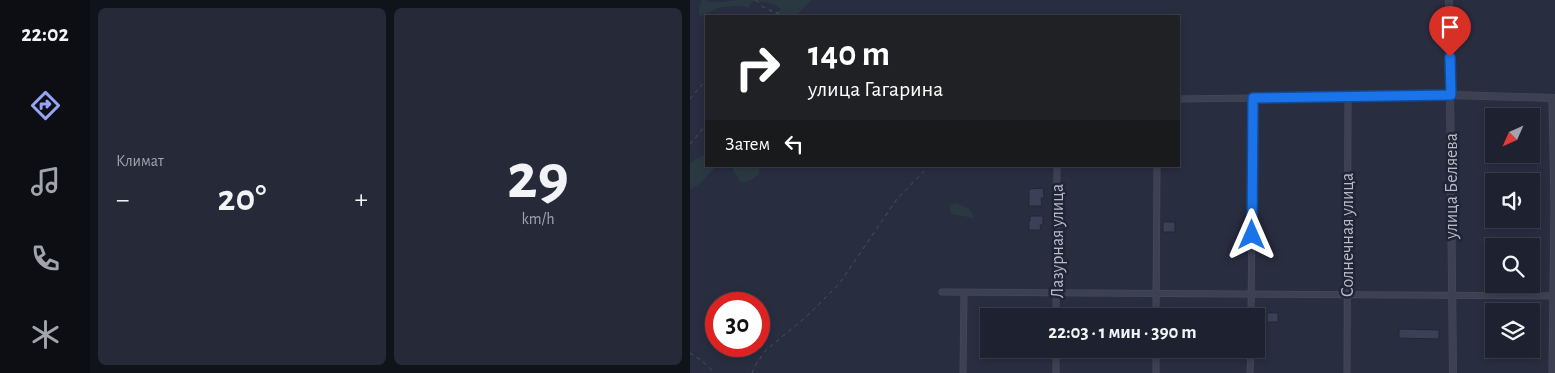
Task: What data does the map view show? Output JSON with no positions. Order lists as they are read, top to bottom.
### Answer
{
  "streets": {
    "street": ["улица Беляева", "Солнечная улица", "Лазурная улица"]
  },
  "north": "bottom left",
  "page": {
    "tabs": "22:02",
    "tile": [
      "Климат",
      ["29", "km/h"]
    ],
    "turn": ["140 m", "улица Гагарина"],
    "then": "Затем",
    "heat": ["−", "20°", "+"],
    "limit": "30",
    "trip": "22:03 · 1 мин · 390 m"
  }
}
